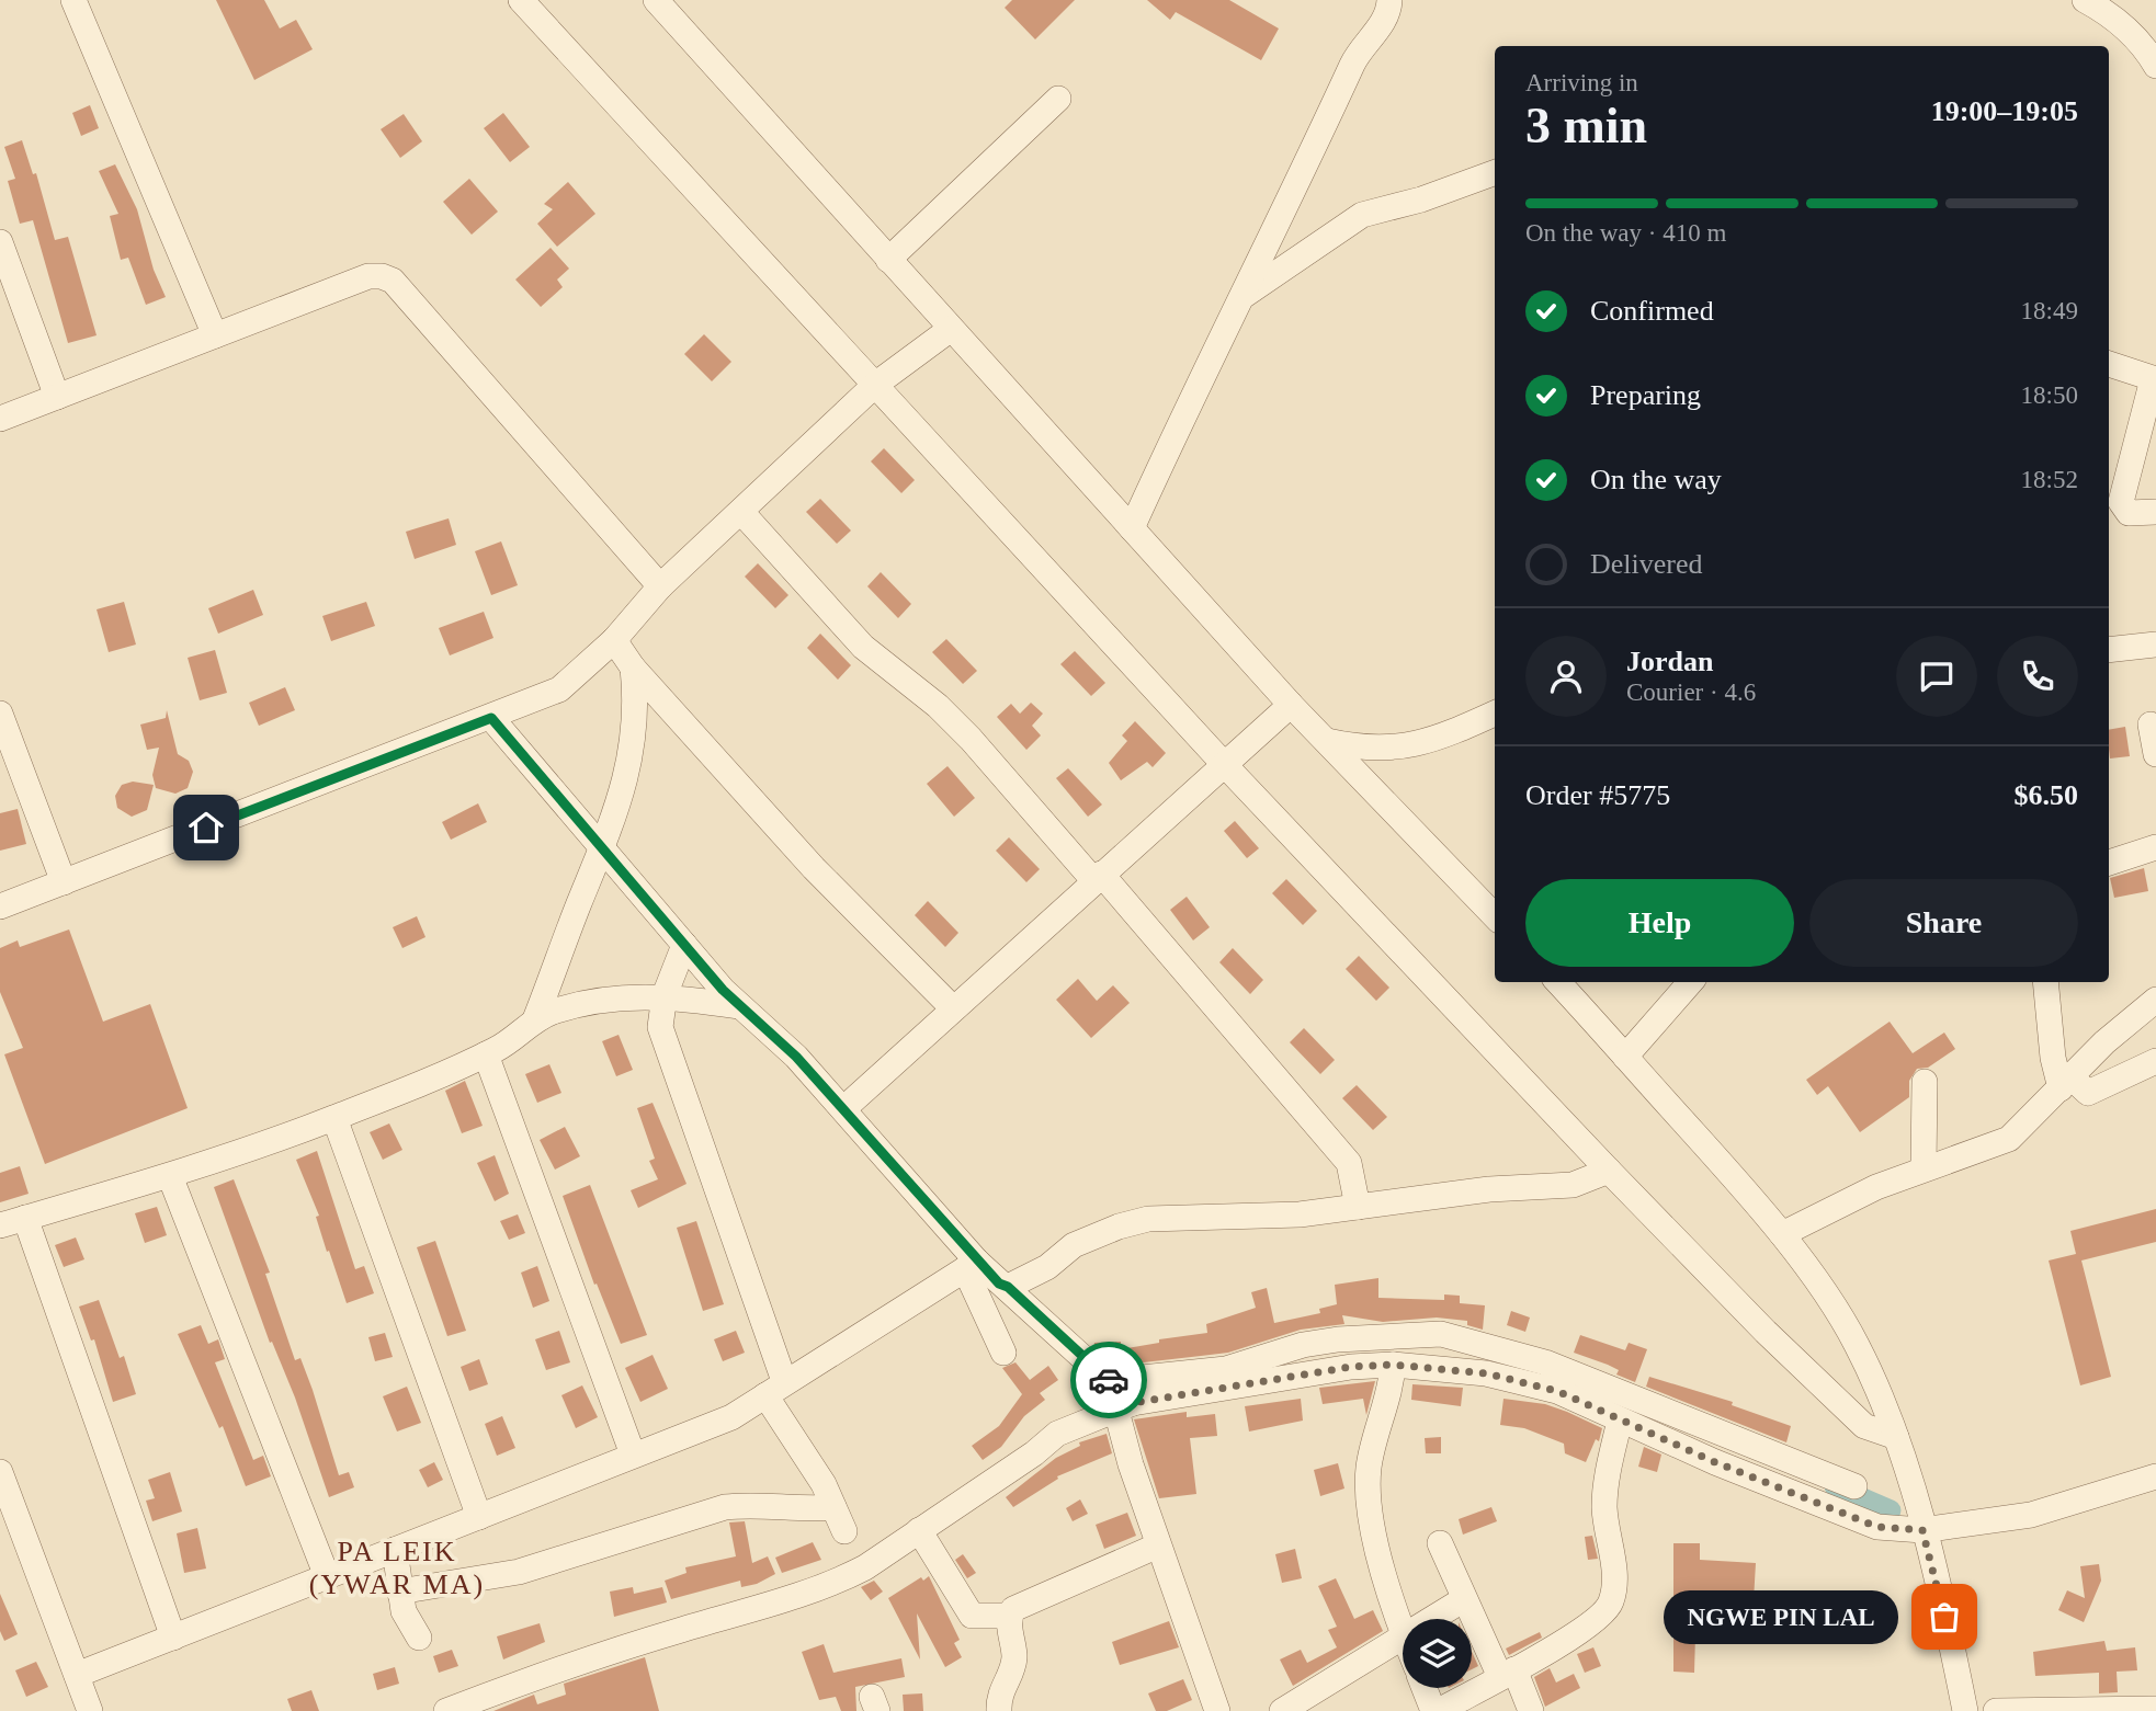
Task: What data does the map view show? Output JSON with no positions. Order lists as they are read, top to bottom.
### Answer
{
  "districts": ["PA LEIK (YWAR MA)"],
  "places": ["NGWE PIN LAL"],
  "page": {
    "heading": ["3 min", "Arriving in", "19:00–19:05"],
    "panel": [
      "Jordan",
      "Courier · 4.6",
      "Order #5775",
      "$6.50"
    ],
    "bar": "On the way · 410 m",
    "list": [
      ["Confirmed", "18:49"],
      ["Preparing", "18:50"],
      ["On the way", "18:52"],
      "Delivered"
    ],
    "buttons": ["Help", "Share"],
    "bubble": "NGWE PIN LAL"
  }
}
